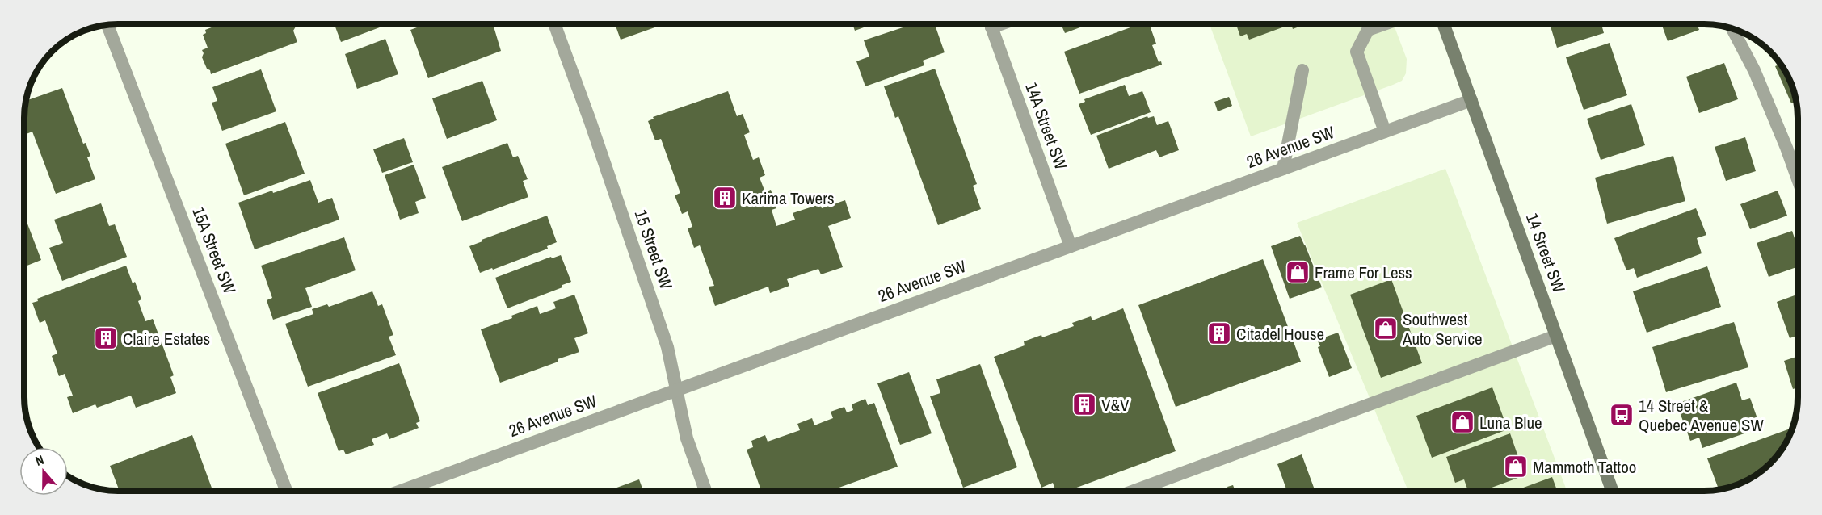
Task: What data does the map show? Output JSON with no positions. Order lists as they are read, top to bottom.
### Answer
{
  "streets": {
    "main road": ["14 Street SW"],
    "street": [
      "14A Street SW",
      "26 Avenue SW",
      "15 Street SW",
      "15A Street SW"
    ]
  },
  "crossings": [
    ["14A Street SW", "26 Avenue SW"],
    ["26 Avenue SW", "15 Street SW"],
    ["26 Avenue SW", "14 Street SW"]
  ],
  "places": {
    "building": [
      "Karima Towers",
      "Citadel House",
      "Claire Estates",
      "V&V"
    ],
    "shop": [
      "Frame For Less",
      "Southwest Auto Service",
      "Luna Blue",
      "Mammoth Tattoo"
    ],
    "bus stop": ["14 Street & Quebec Avenue SW"]
  },
  "north": "top"
}
